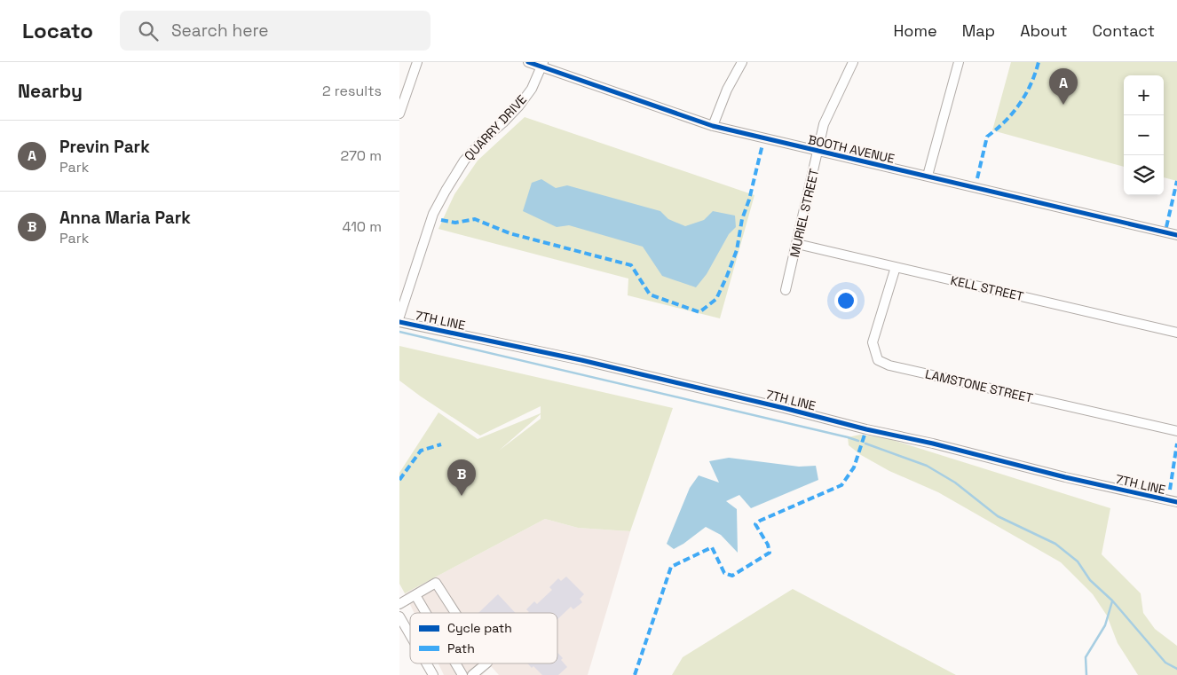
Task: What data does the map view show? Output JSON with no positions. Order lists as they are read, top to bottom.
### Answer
{
  "streets": {
    "street": [
      "QUARRY DRIVE",
      "BOOTH AVENUE",
      "MURIEL STREET",
      "KELL STREET",
      "7TH LINE",
      "LAMSTONE STREET"
    ]
  },
  "crossings": [
    ["QUARRY DRIVE", "BOOTH AVENUE"],
    ["BOOTH AVENUE", "MURIEL STREET"],
    ["MURIEL STREET", "KELL STREET"],
    ["KELL STREET", "LAMSTONE STREET"]
  ],
  "legend": ["Cycle path", "Path"],
  "page": {
    "header": "Locato",
    "search": "Search here",
    "nav": [
      "Home",
      "Map",
      "About",
      "Contact"
    ],
    "heading": ["Nearby", "2 results"],
    "pins": ["A", "B"],
    "map_buttons": ["+", "−"],
    "list": [
      {
        "mark": "A",
        "name": "Previn Park",
        "note": "Park",
        "value": "270 m"
      },
      {
        "mark": "B",
        "name": "Anna Maria Park",
        "note": "Park",
        "value": "410 m"
      }
    ]
  }
}
